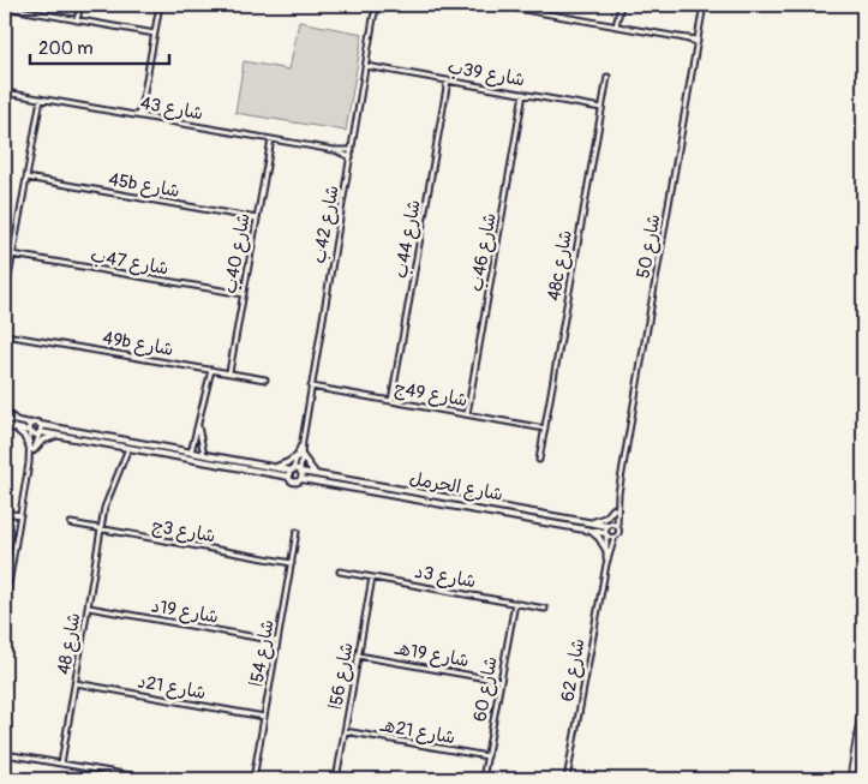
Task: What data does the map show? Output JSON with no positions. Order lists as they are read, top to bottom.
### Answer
{
  "streets": {
    "street": [
      "شارع 39ب",
      "شارع 43",
      "45b شارع",
      "شارع 42ب",
      "شارع 44ب",
      "شارع 50",
      "شارع 46ب",
      "شارع 40ب",
      "شارع 47ب",
      "48c شارع",
      "49b شارع",
      "شارع 49ج",
      "شارع الحرمل",
      "شارع 3ج",
      "شارع 3د",
      "شارع 19د",
      "شارع 48",
      "شارع 54ا",
      "شارع 19هـ",
      "شارع 62",
      "شارع 56ا",
      "شارع 21د",
      "شارع 60",
      "شارع 21هـ"
    ]
  },
  "crossings": [
    ["شارع 39ب", "شارع 42ب"],
    ["شارع 39ب", "شارع 44ب"],
    ["شارع 39ب", "شارع 46ب"],
    ["شارع 39ب", "48c شارع"],
    ["شارع 43", "شارع 42ب"],
    ["شارع 43", "شارع 40ب"],
    ["45b شارع", "شارع 40ب"],
    ["شارع 42ب", "شارع 49ج"],
    ["شارع 42ب", "شارع الحرمل"],
    ["شارع 44ب", "شارع 49ج"],
    ["شارع 50", "شارع الحرمل"],
    ["شارع 50", "شارع 62"],
    ["شارع 46ب", "شارع 49ج"],
    ["شارع 40ب", "شارع 47ب"],
    ["شارع 40ب", "49b شارع"],
    ["48c شارع", "شارع 49ج"],
    ["شارع الحرمل", "شارع 62"],
    ["شارع 3ج", "شارع 48"],
    ["شارع 3ج", "شارع 54ا"],
    ["شارع 3د", "شارع 56ا"],
    ["شارع 3د", "شارع 60"],
    ["شارع 19د", "شارع 48"],
    ["شارع 19د", "شارع 54ا"],
    ["شارع 48", "شارع 21د"],
    ["شارع 54ا", "شارع 21د"],
    ["شارع 19هـ", "شارع 56ا"],
    ["شارع 19هـ", "شارع 60"],
    ["شارع 56ا", "شارع 21هـ"],
    ["شارع 60", "شارع 21هـ"]
  ],
  "scale_bar": "200 m"
}
